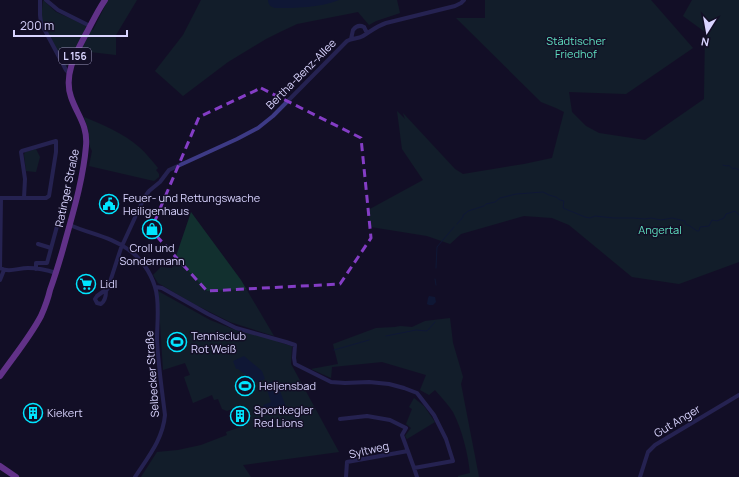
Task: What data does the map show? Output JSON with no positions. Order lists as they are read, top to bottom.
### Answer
{
  "streets": {
    "main road": ["L 156", "Ratinger Straße"],
    "street": [
      "Bertha-Benz-Allee",
      "Selbecker Straße",
      "Gut Anger",
      "Syltweg"
    ]
  },
  "crossings": [
    ["Bertha-Benz-Allee", "Selbecker Straße"],
    ["Ratinger Straße", "Selbecker Straße"]
  ],
  "parks": ["Städtischer Friedhof", "Angertal"],
  "places": {
    "public building": ["Feuer- und Rettungswache Heiligenhaus"],
    "shop": ["Croll und Sondermann"],
    "supermarket": ["Lidl"],
    "sports": ["Tennisclub Rot Weiß", "Heljensbad"],
    "building": ["Kiekert", "Sportkegler Red Lions"]
  },
  "scale_bar": "200 m",
  "north": "bottom"
}
